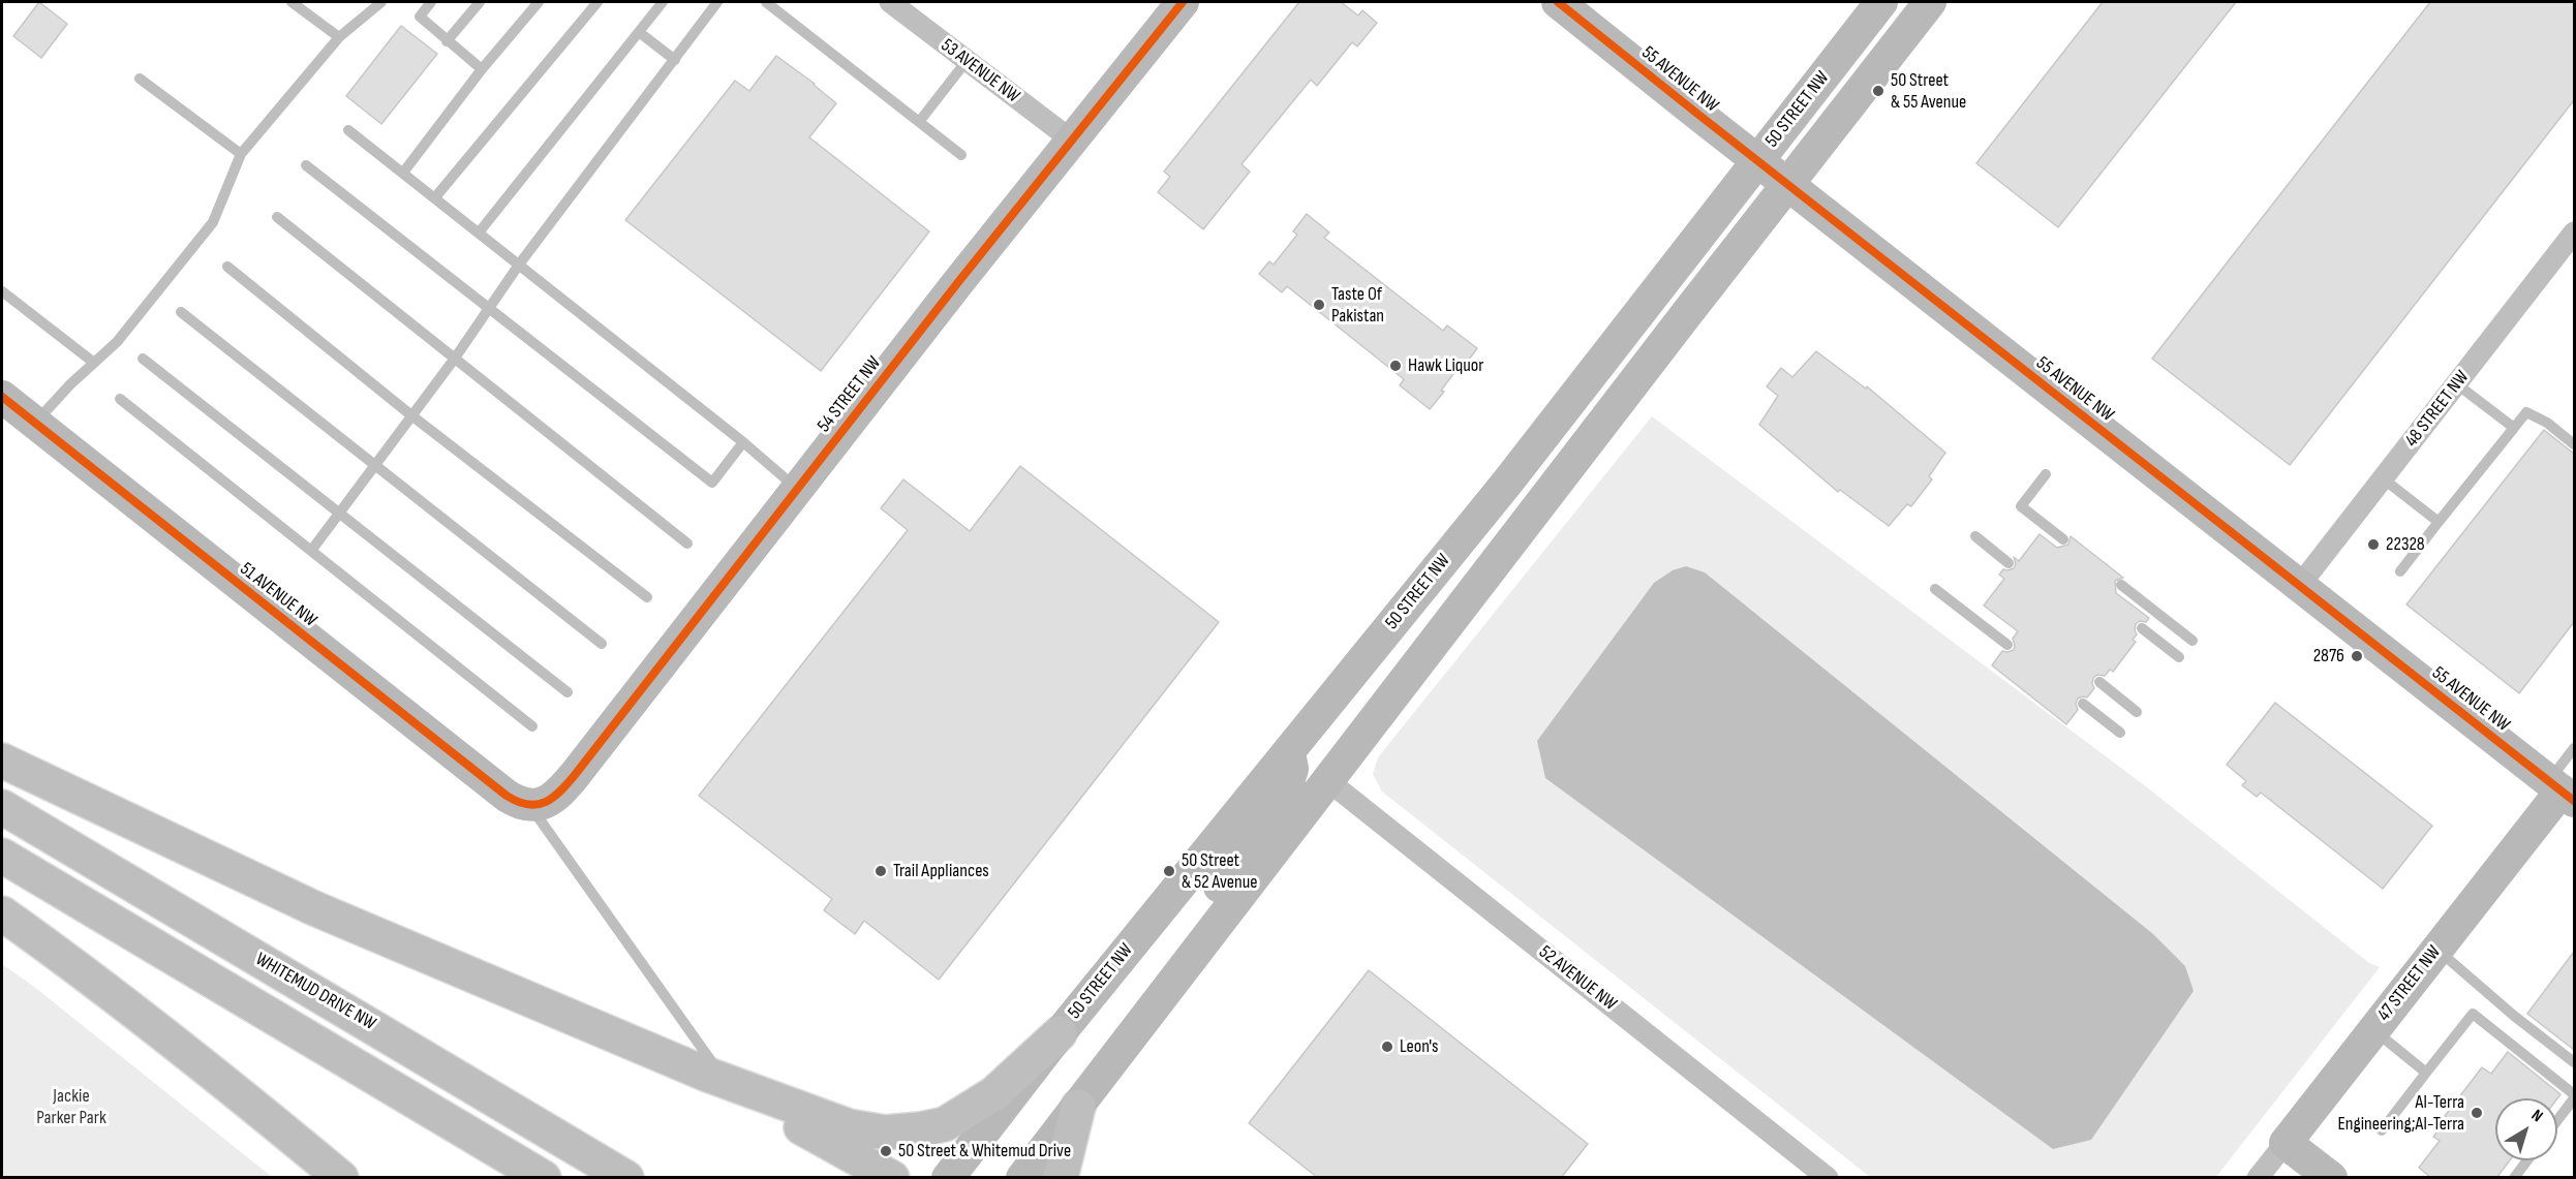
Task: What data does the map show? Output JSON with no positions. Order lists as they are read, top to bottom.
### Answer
{
  "streets": {
    "highway": ["WHITEMUD DRIVE NW"],
    "main road": [
      "55 AVENUE NW",
      "50 STREET NW",
      "54 STREET NW",
      "51 AVENUE NW",
      "47 STREET NW"
    ],
    "street": ["53 AVENUE NW", "48 STREET NW", "52 AVENUE NW"]
  },
  "crossings": [
    ["53 AVENUE NW", "54 STREET NW"],
    ["55 AVENUE NW", "50 STREET NW"],
    ["55 AVENUE NW", "48 STREET NW"],
    ["55 AVENUE NW", "47 STREET NW"],
    ["50 STREET NW", "52 AVENUE NW"],
    ["54 STREET NW", "51 AVENUE NW"]
  ],
  "parks": ["Jackie Parker Park"],
  "places": [
    "50 Street & 55 Avenue",
    "Taste Of Pakistan",
    "Hawk Liquor",
    "22328",
    "2876",
    "Trail Appliances",
    "50 Street & 52 Avenue",
    "Leon's",
    "Al-Terra Engineering;Al-Terra",
    "50 Street & Whitemud Drive"
  ],
  "north": "top right"
}
